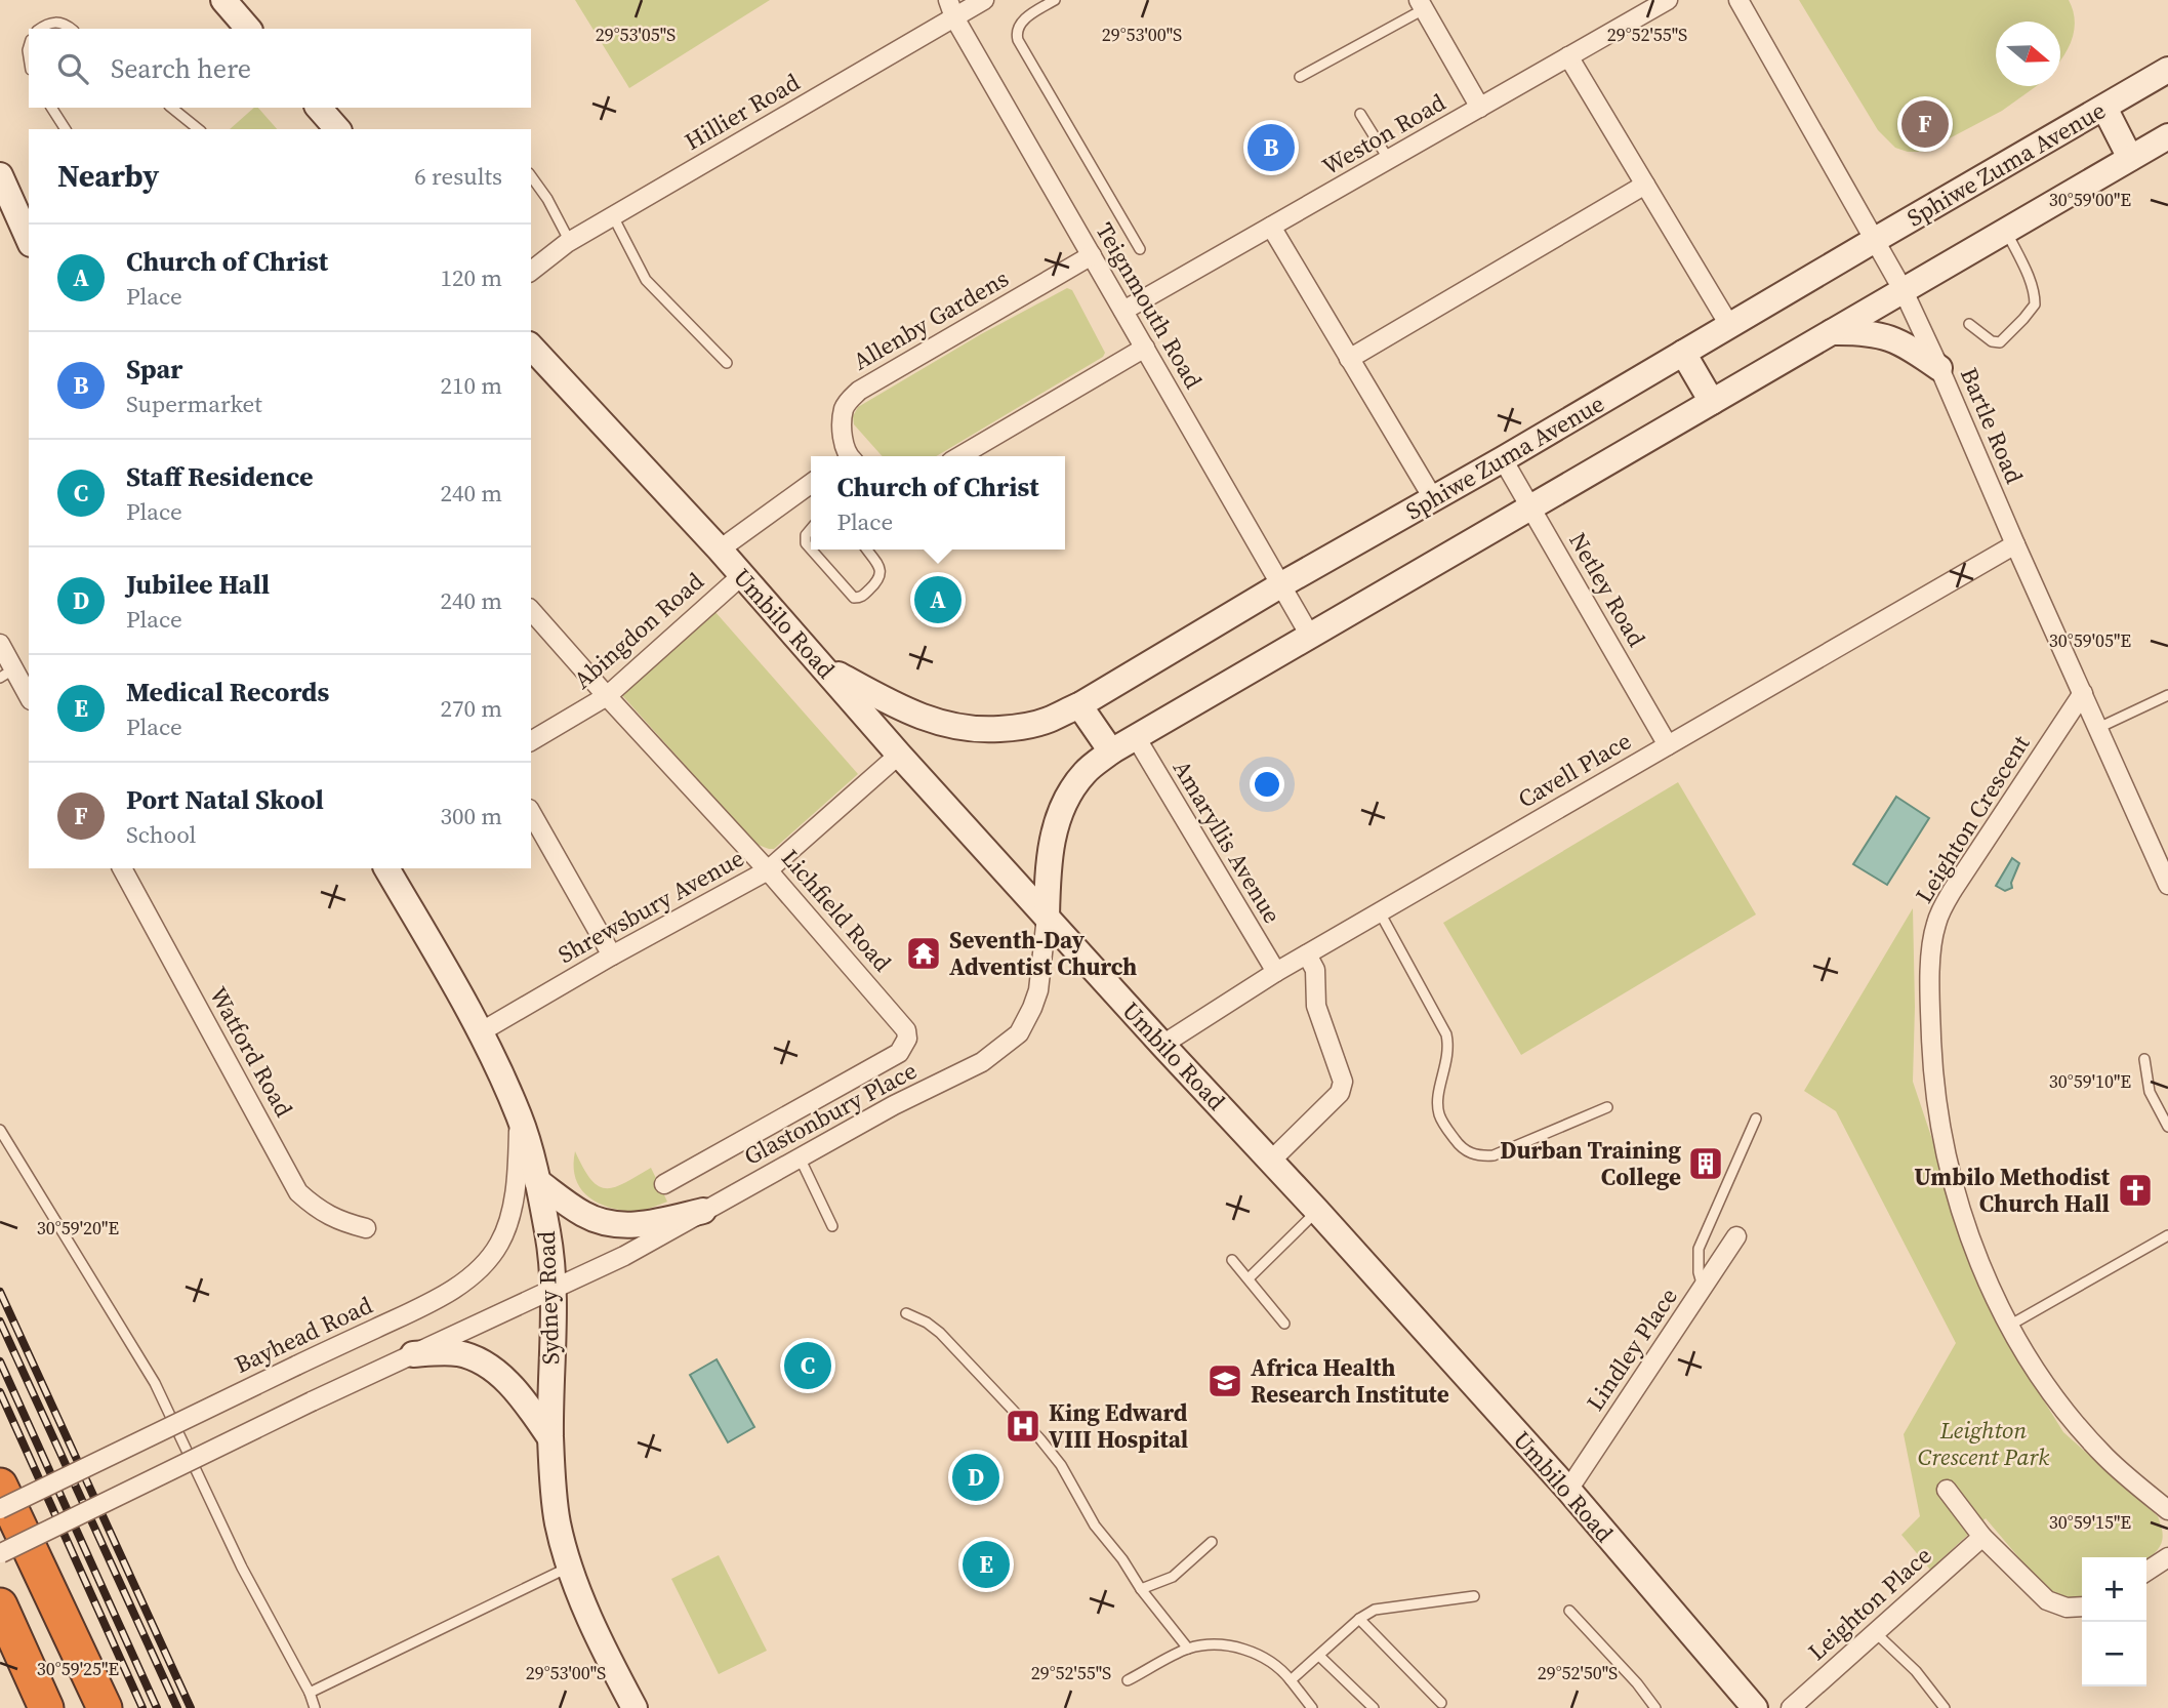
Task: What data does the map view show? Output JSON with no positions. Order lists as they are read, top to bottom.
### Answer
{
  "streets": {
    "street": [
      "Hillier Road",
      "Weston Road",
      "Sphiwe Zuma Avenue",
      "Teignmouth Road",
      "Allenby Gardens",
      "Bartle Road",
      "Netley Road",
      "Umbilo Road",
      "Abingdon Road",
      "Cavell Place",
      "Leighton Crescent",
      "Amaryllis Avenue",
      "Shrewsbury Avenue",
      "Lichfield Road",
      "Watford Road",
      "Glastonbury Place",
      "Sydney Road",
      "Bayhead Road",
      "Lindley Place",
      "Leighton Place"
    ]
  },
  "crossings": [
    ["Hillier Road", "Teignmouth Road"],
    ["Weston Road", "Teignmouth Road"],
    ["Sphiwe Zuma Avenue", "Teignmouth Road"],
    ["Sphiwe Zuma Avenue", "Bartle Road"],
    ["Sphiwe Zuma Avenue", "Netley Road"],
    ["Sphiwe Zuma Avenue", "Umbilo Road"],
    ["Teignmouth Road", "Allenby Gardens"],
    ["Bartle Road", "Cavell Place"],
    ["Bartle Road", "Leighton Crescent"],
    ["Netley Road", "Cavell Place"],
    ["Umbilo Road", "Abingdon Road"],
    ["Umbilo Road", "Cavell Place"],
    ["Umbilo Road", "Shrewsbury Avenue"],
    ["Umbilo Road", "Glastonbury Place"],
    ["Umbilo Road", "Lindley Place"],
    ["Abingdon Road", "Lichfield Road"],
    ["Cavell Place", "Amaryllis Avenue"],
    ["Shrewsbury Avenue", "Lichfield Road"],
    ["Shrewsbury Avenue", "Sydney Road"],
    ["Glastonbury Place", "Sydney Road"],
    ["Sydney Road", "Bayhead Road"]
  ],
  "parks": ["Leighton Crescent Park"],
  "places": {
    "temple": ["Seventh-Day Adventist Church"],
    "building": ["Durban Training College"],
    "church": ["Umbilo Methodist Church Hall"],
    "school or university": ["Africa Health Research Institute"],
    "hospital": ["King Edward VIII Hospital"]
  },
  "north": "right",
  "page": {
    "search": "Search here",
    "pins": [
      "F",
      "B",
      "A",
      "C",
      "D",
      "E"
    ],
    "heading": ["Nearby", "6 results"],
    "list": [
      {
        "mark": "A",
        "name": "Church of Christ",
        "note": "Place",
        "value": "120 m"
      },
      {
        "mark": "B",
        "name": "Spar",
        "note": "Supermarket",
        "value": "210 m"
      },
      {
        "mark": "C",
        "name": "Staff Residence",
        "note": "Place",
        "value": "240 m"
      },
      {
        "mark": "D",
        "name": "Jubilee Hall",
        "note": "Place",
        "value": "240 m"
      },
      {
        "mark": "E",
        "name": "Medical Records",
        "note": "Place",
        "value": "270 m"
      },
      {
        "mark": "F",
        "name": "Port Natal Skool",
        "note": "School",
        "value": "300 m"
      }
    ],
    "popup": ["Church of Christ", "Place"],
    "map_buttons": ["+", "−"]
  },
  "coordinates": [
    "29°53'05\"S",
    "29°53'00\"S",
    "29°52'55\"S",
    "30°59'00\"E",
    "30°59'05\"E",
    "30°59'10\"E",
    "30°59'20\"E",
    "30°59'15\"E",
    "30°59'25\"E",
    "29°52'50\"S"
  ]
}
